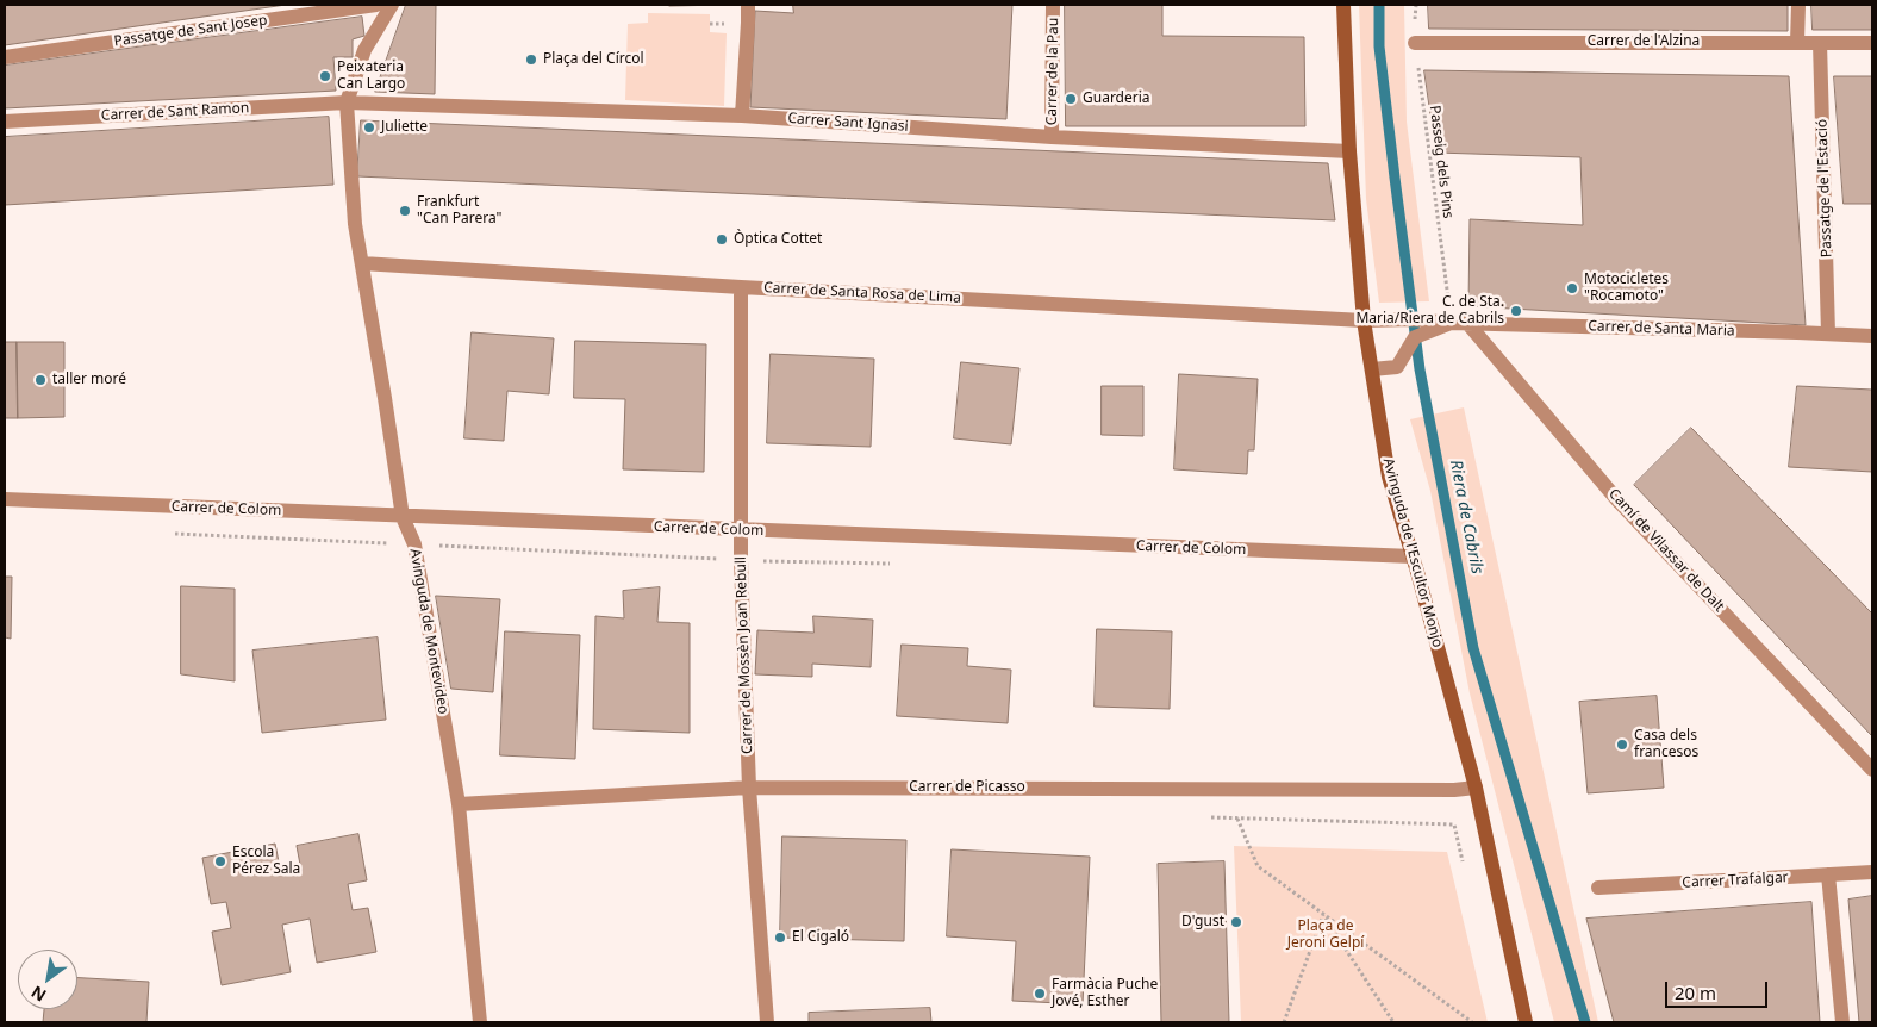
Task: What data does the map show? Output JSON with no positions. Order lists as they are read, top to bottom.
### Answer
{
  "streets": {
    "street": [
      "Passatge de Sant Josep",
      "Carrer de l'Alzina",
      "Carrer de la Pau",
      "Carrer de Sant Ramon",
      "Carrer Sant Ignasi",
      "Passatge de l'Estació",
      "Carrer de Santa Rosa de Lima",
      "Carrer de Santa Maria",
      "Carrer de Colom",
      "Camí de Vilassar de Dalt",
      "Avinguda de l'Escultor Monjo",
      "Avinguda de Montevideo",
      "Carrer de Mossèn Joan Rebull",
      "Carrer de Picasso",
      "Carrer Trafalgar"
    ],
    "path": ["Passeig dels Pins"]
  },
  "crossings": [
    ["Carrer de l'Alzina", "Passeig dels Pins"],
    ["Carrer de l'Alzina", "Passatge de l'Estació"],
    ["Carrer de la Pau", "Carrer Sant Ignasi"],
    ["Carrer de Sant Ramon", "Carrer Sant Ignasi"],
    ["Carrer de Sant Ramon", "Avinguda de Montevideo"],
    ["Carrer Sant Ignasi", "Avinguda de l'Escultor Monjo"],
    ["Carrer Sant Ignasi", "Avinguda de Montevideo"],
    ["Passeig dels Pins", "Carrer de Santa Maria"],
    ["Passatge de l'Estació", "Carrer de Santa Maria"],
    ["Carrer de Santa Rosa de Lima", "Carrer de Santa Maria"],
    ["Carrer de Santa Rosa de Lima", "Avinguda de l'Escultor Monjo"],
    ["Carrer de Santa Rosa de Lima", "Avinguda de Montevideo"],
    ["Carrer de Santa Rosa de Lima", "Carrer de Mossèn Joan Rebull"],
    ["Carrer de Santa Maria", "Camí de Vilassar de Dalt"],
    ["Carrer de Santa Maria", "Avinguda de l'Escultor Monjo"],
    ["Carrer de Colom", "Avinguda de l'Escultor Monjo"],
    ["Carrer de Colom", "Avinguda de Montevideo"],
    ["Carrer de Colom", "Carrer de Mossèn Joan Rebull"],
    ["Avinguda de l'Escultor Monjo", "Carrer de Picasso"],
    ["Avinguda de Montevideo", "Carrer de Picasso"],
    ["Carrer de Mossèn Joan Rebull", "Carrer de Picasso"]
  ],
  "water": ["Riera de Cabrils"],
  "parks": ["Plaça de Jeroni Gelpí"],
  "places": [
    "Plaça del Círcol",
    "Peixateria Can Largo",
    "Guarderia",
    "Juliette",
    "Frankfurt \"Can Parera\"",
    "Òptica Cottet",
    "Motocicletes \"Rocamoto\"",
    "C. de Sta. Maria/Riera de Cabrils",
    "taller moré",
    "Casa dels francesos",
    "Escola Pérez Sala",
    "D'gust",
    "El Cigaló",
    "Farmàcia Puche Jové, Esther"
  ],
  "scale_bar": "20 m",
  "north": "bottom left"
}
